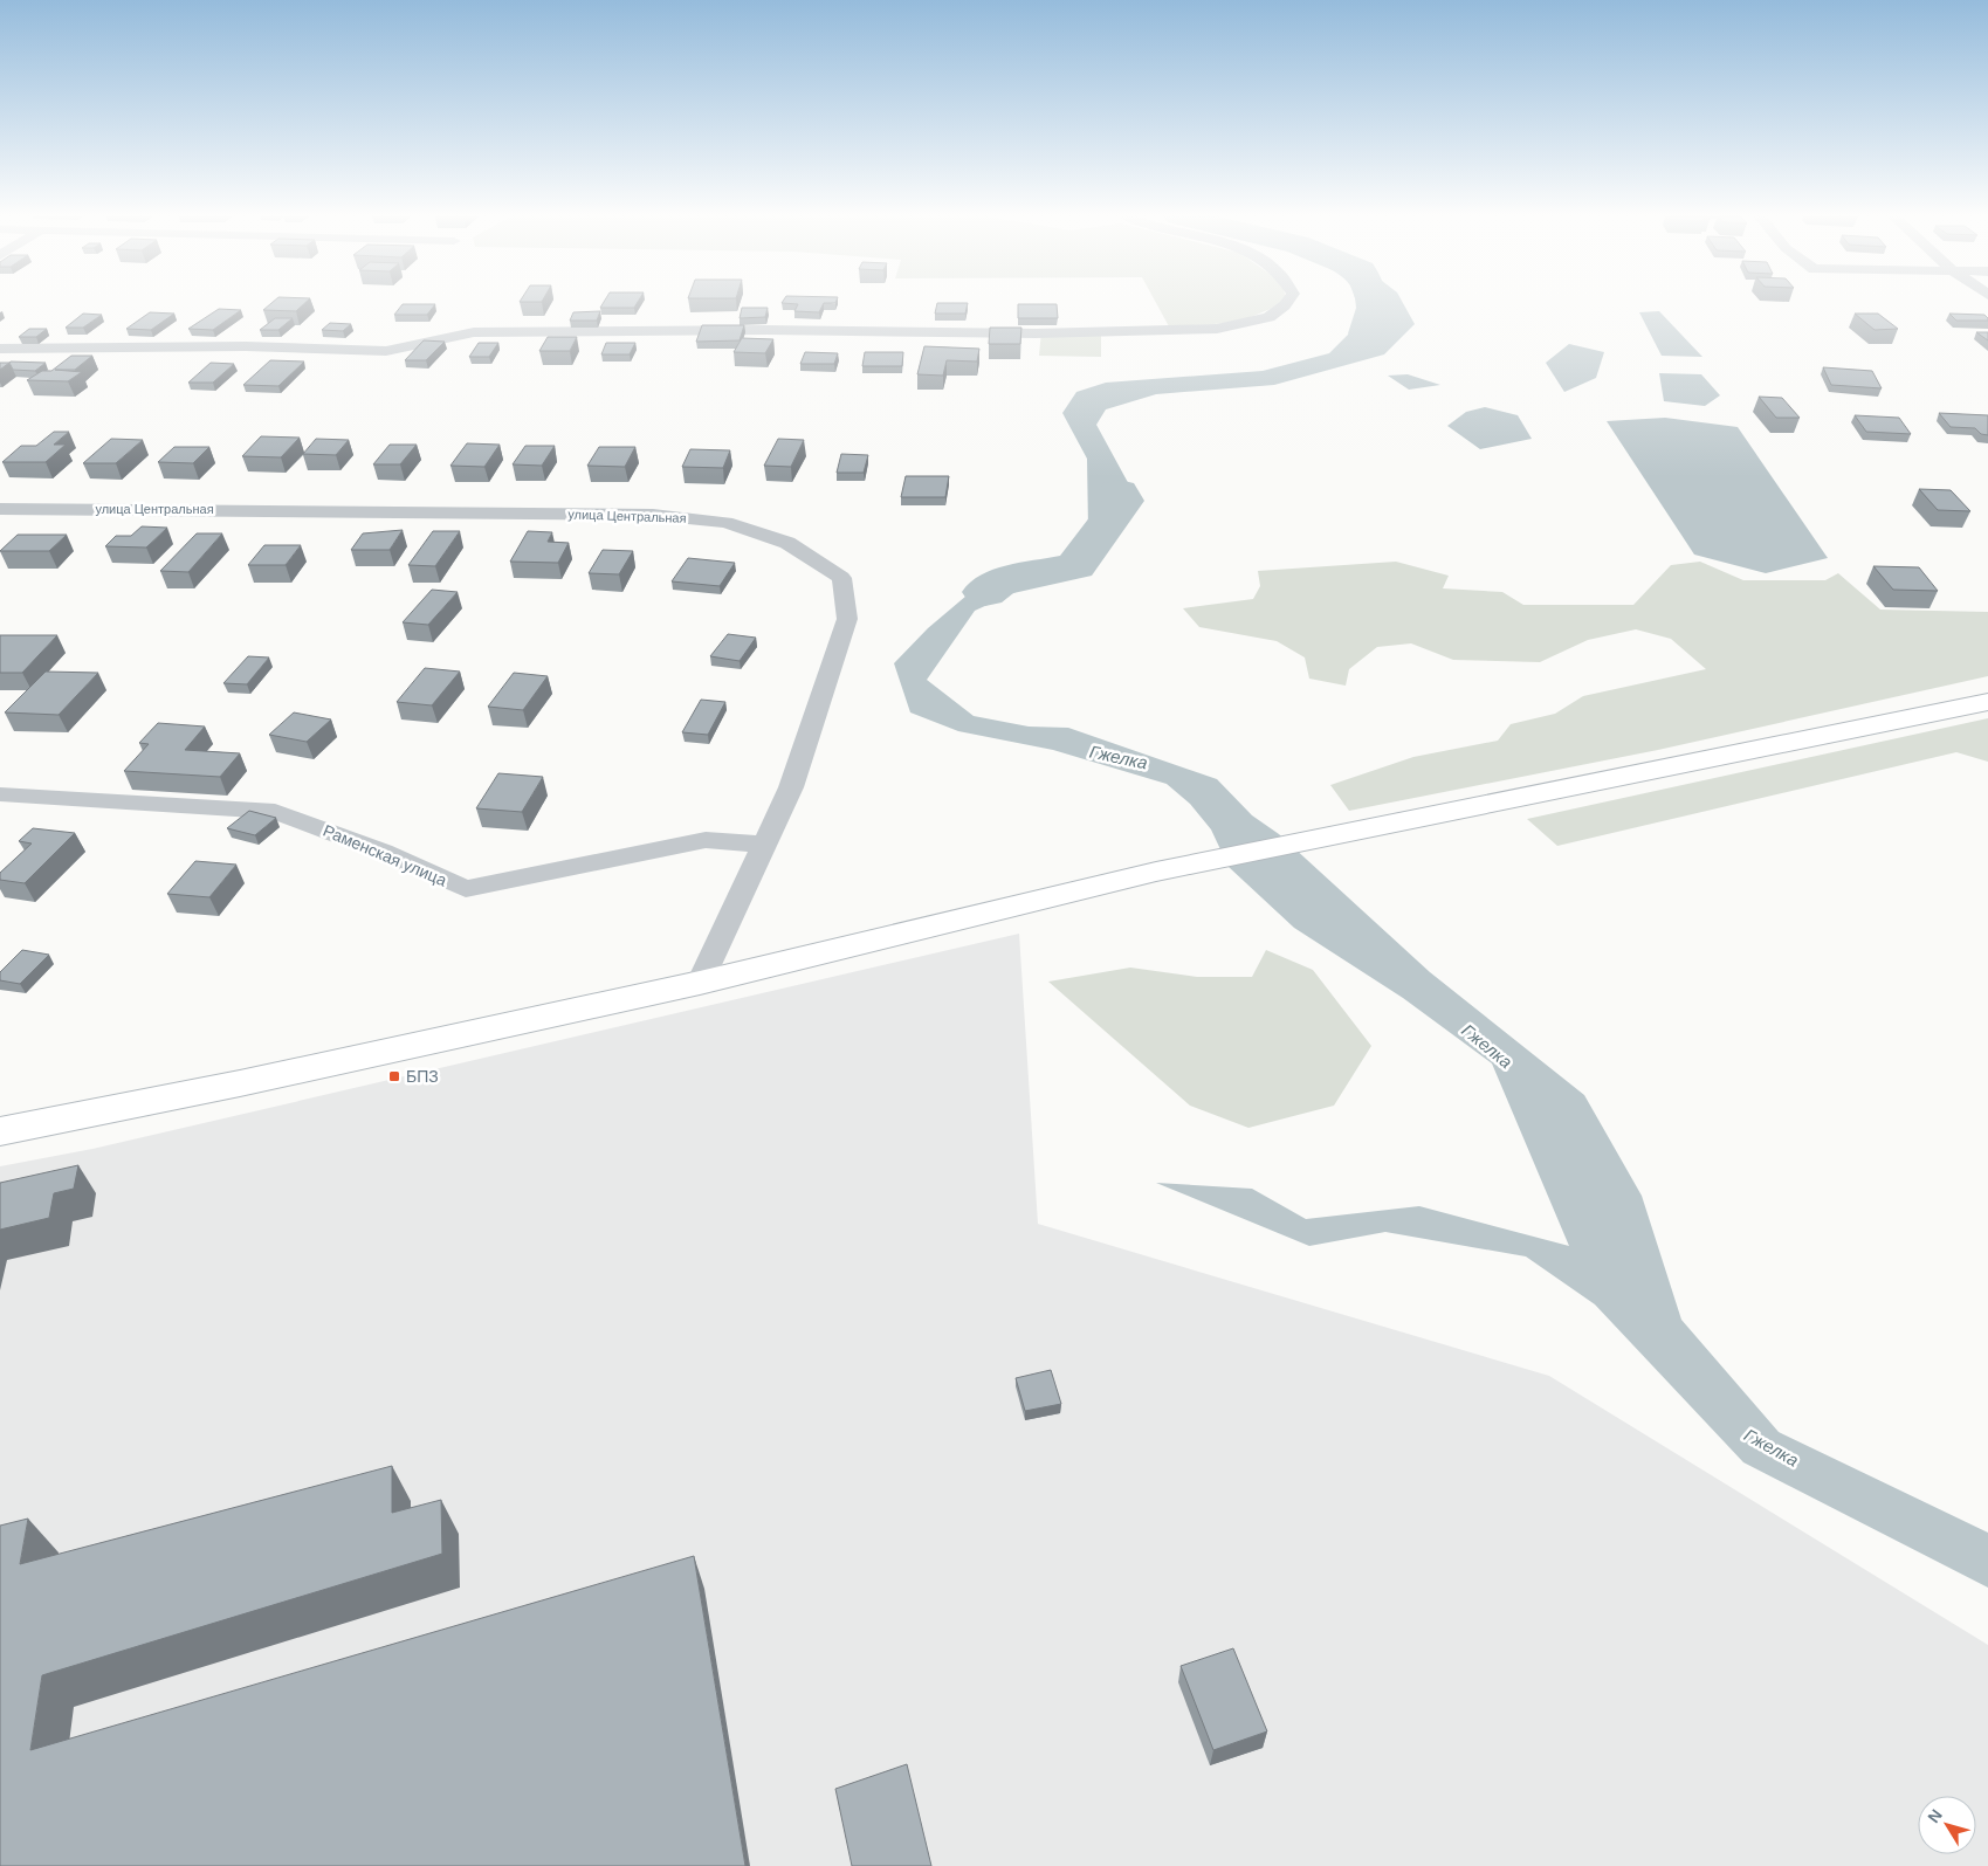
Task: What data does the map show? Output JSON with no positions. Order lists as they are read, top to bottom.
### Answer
{
  "streets": {
    "street": ["улица Центральная", "Раменская улица"]
  },
  "crossings": [
    ["улица Центральная", "Раменская улица"]
  ],
  "water": ["Гжелка"],
  "places": {
    "transit": ["БПЗ"]
  },
  "north": "top left"
}
